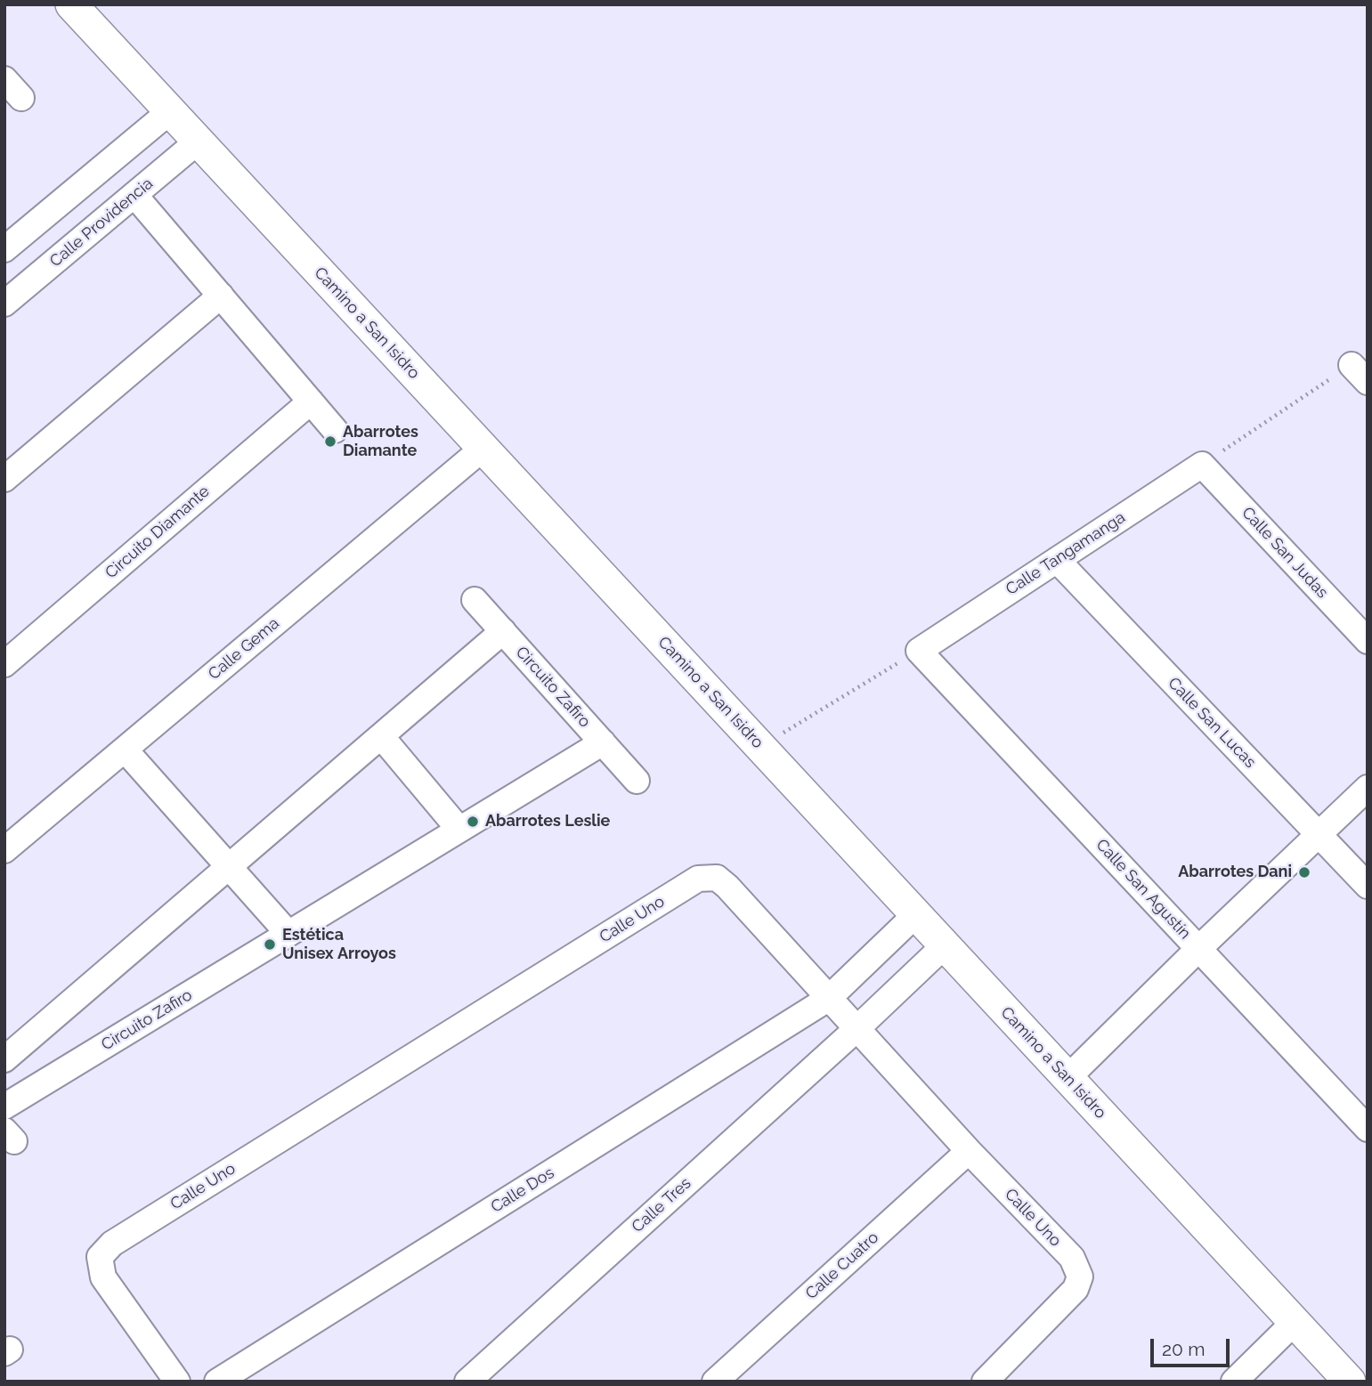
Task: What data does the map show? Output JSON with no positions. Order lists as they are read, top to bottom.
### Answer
{
  "streets": {
    "street": [
      "Calle Providencia",
      "Camino a San Isidro",
      "Circuito Diamante",
      "Calle San Judas",
      "Calle Tangamanga",
      "Calle Gema",
      "Circuito Zafiro",
      "Calle San Lucas",
      "Calle San Agustín",
      "Calle Uno",
      "Calle Dos",
      "Calle Tres",
      "Calle Cuatro"
    ]
  },
  "crossings": [
    ["Calle Providencia", "Camino a San Isidro"],
    ["Camino a San Isidro", "Calle Gema"],
    ["Camino a San Isidro", "Calle Dos"],
    ["Camino a San Isidro", "Calle Tres"],
    ["Calle San Judas", "Calle Tangamanga"],
    ["Calle Tangamanga", "Calle San Lucas"],
    ["Calle Tangamanga", "Calle San Agustín"],
    ["Calle Uno", "Calle Dos"],
    ["Calle Uno", "Calle Tres"],
    ["Calle Uno", "Calle Cuatro"]
  ],
  "places": [
    "Abarrotes Diamante",
    "Abarrotes Leslie",
    "Abarrotes Dani",
    "Estética Unisex Arroyos"
  ],
  "scale_bar": "20 m"
}
